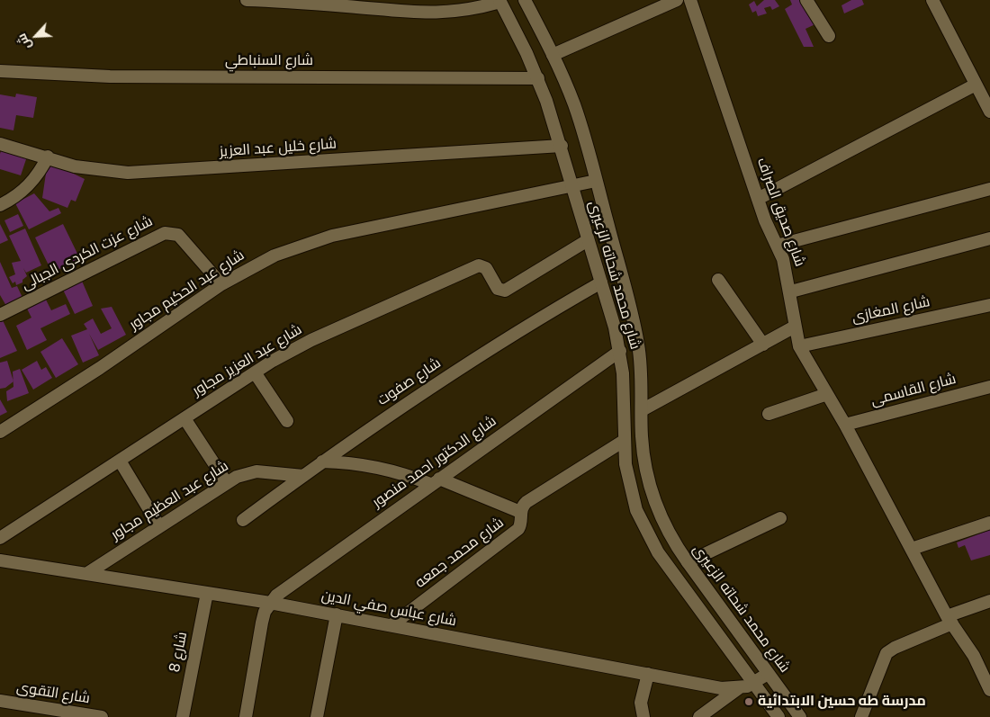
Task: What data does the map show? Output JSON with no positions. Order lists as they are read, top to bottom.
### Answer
{
  "streets": {
    "street": [
      "شارع السنباطي",
      "شارع خليل عبد العزيز",
      "شارع صديق الصراف",
      "شارع عزت الكردى الجبالى",
      "شارع محمد شحاته الزعيرى",
      "شارع عبد الحكيم مجاور",
      "شارع المغازى",
      "شارع عبد العزيز مجاور",
      "شارع صفوت",
      "شارع القاسمى",
      "شارع الدكتور احمد منصور",
      "شارع عبد العظيم مجاور",
      "شارع محمد جمعه",
      "شارع عباس صفي الدين",
      "شارع 8",
      "شارع التقوى"
    ]
  },
  "crossings": [
    ["شارع السنباطي", "شارع محمد شحاته الزعيرى"],
    ["شارع خليل عبد العزيز", "شارع محمد شحاته الزعيرى"],
    ["شارع صديق الصراف", "شارع المغازى"],
    ["شارع صديق الصراف", "شارع القاسمى"],
    ["شارع عزت الكردى الجبالى", "شارع عبد الحكيم مجاور"],
    ["شارع محمد شحاته الزعيرى", "شارع عبد الحكيم مجاور"],
    ["شارع محمد شحاته الزعيرى", "شارع عبد العزيز مجاور"],
    ["شارع محمد شحاته الزعيرى", "شارع صفوت"],
    ["شارع محمد شحاته الزعيرى", "شارع الدكتور احمد منصور"],
    ["شارع محمد شحاته الزعيرى", "شارع محمد جمعه"],
    ["شارع محمد شحاته الزعيرى", "شارع عباس صفي الدين"],
    ["شارع صفوت", "شارع عبد العظيم مجاور"],
    ["شارع الدكتور احمد منصور", "شارع عباس صفي الدين"],
    ["شارع عبد العظيم مجاور", "شارع عباس صفي الدين"],
    ["شارع محمد جمعه", "شارع عباس صفي الدين"],
    ["شارع عباس صفي الدين", "شارع 8"]
  ],
  "places": ["مدرسة طه حسين الابتدائية"],
  "north": "bottom left"
}
